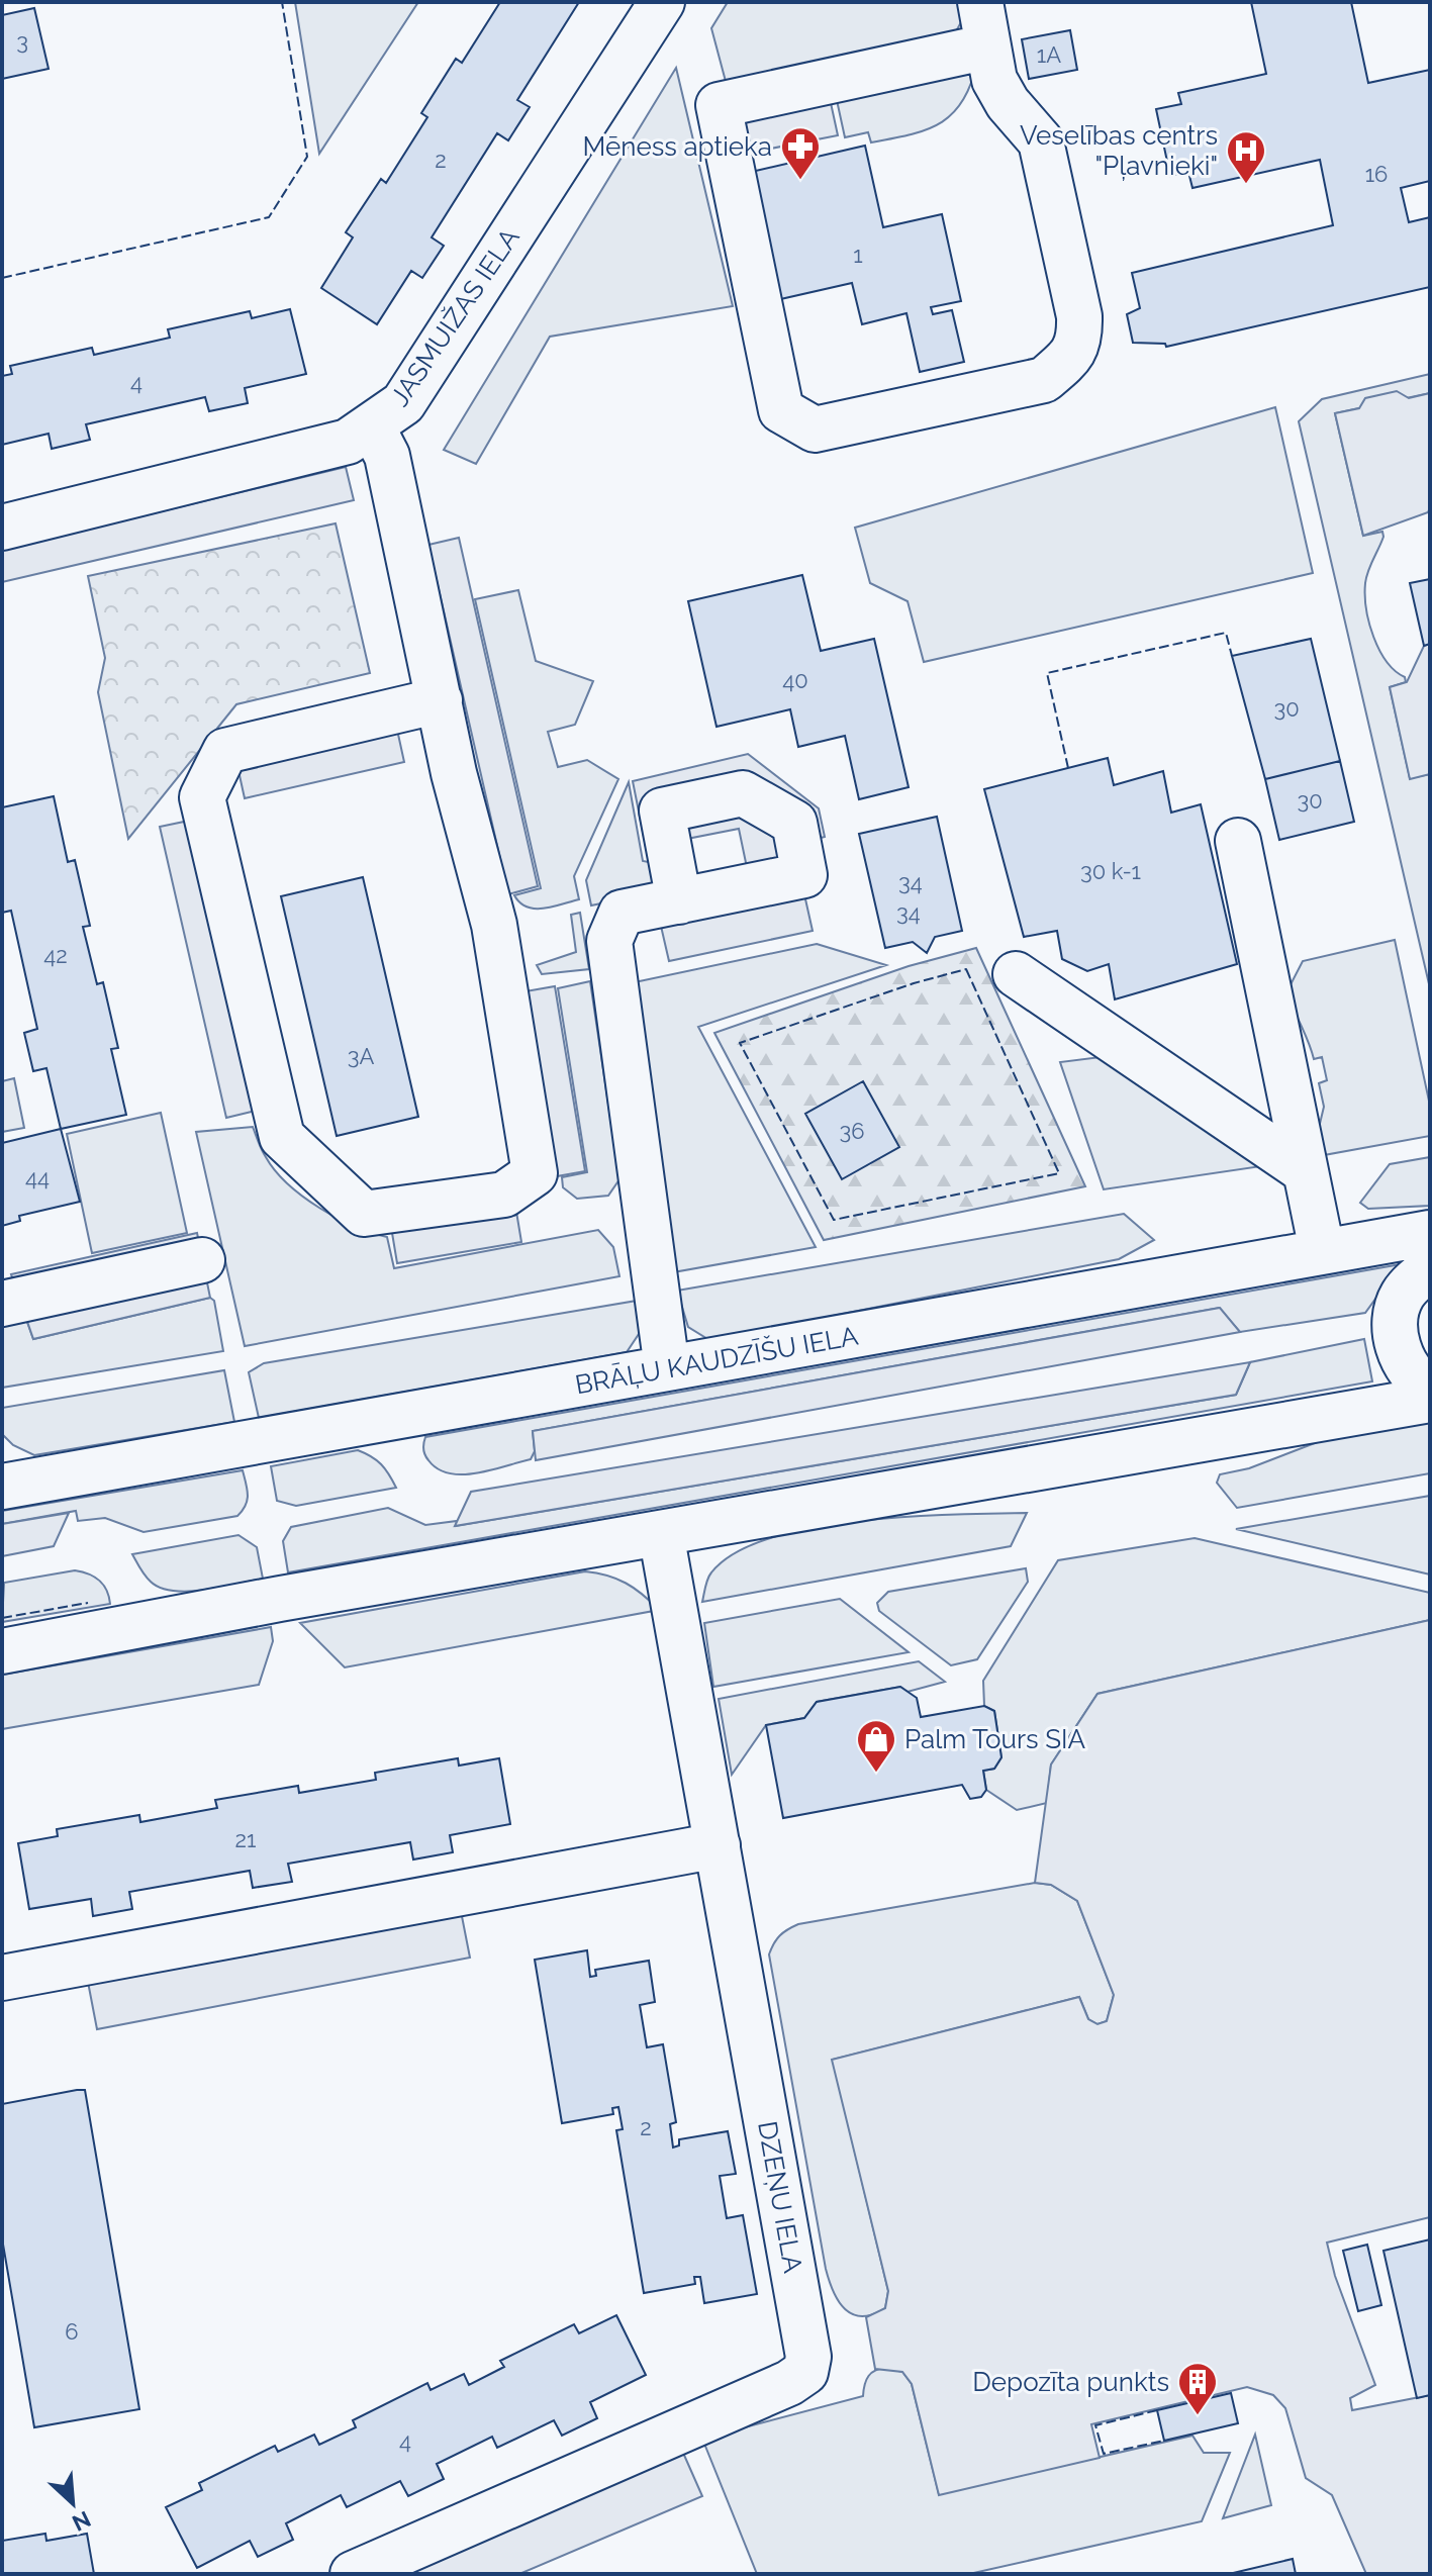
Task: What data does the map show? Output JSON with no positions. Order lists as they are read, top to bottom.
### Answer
{
  "streets": {
    "street": ["JASMUIŽAS IELA", "BRĀĻU KAUDZĪŠU IELA", "DZEŅU IELA"]
  },
  "places": {
    "pharmacy": ["Mēness aptieka"],
    "hospital": ["Veselības centrs \"Pļavnieki\""],
    "shop": ["Palm Tours SIA"],
    "building": ["Depozīta punkts"]
  },
  "house_numbers": [
    "3",
    "1A",
    "2",
    "16",
    "1",
    "4",
    "40",
    "30",
    "30",
    "30 k-1",
    "34",
    "34",
    "42",
    "3A",
    "36",
    "44",
    "21",
    "2",
    "6",
    "4"
  ],
  "north": "bottom right"
}
